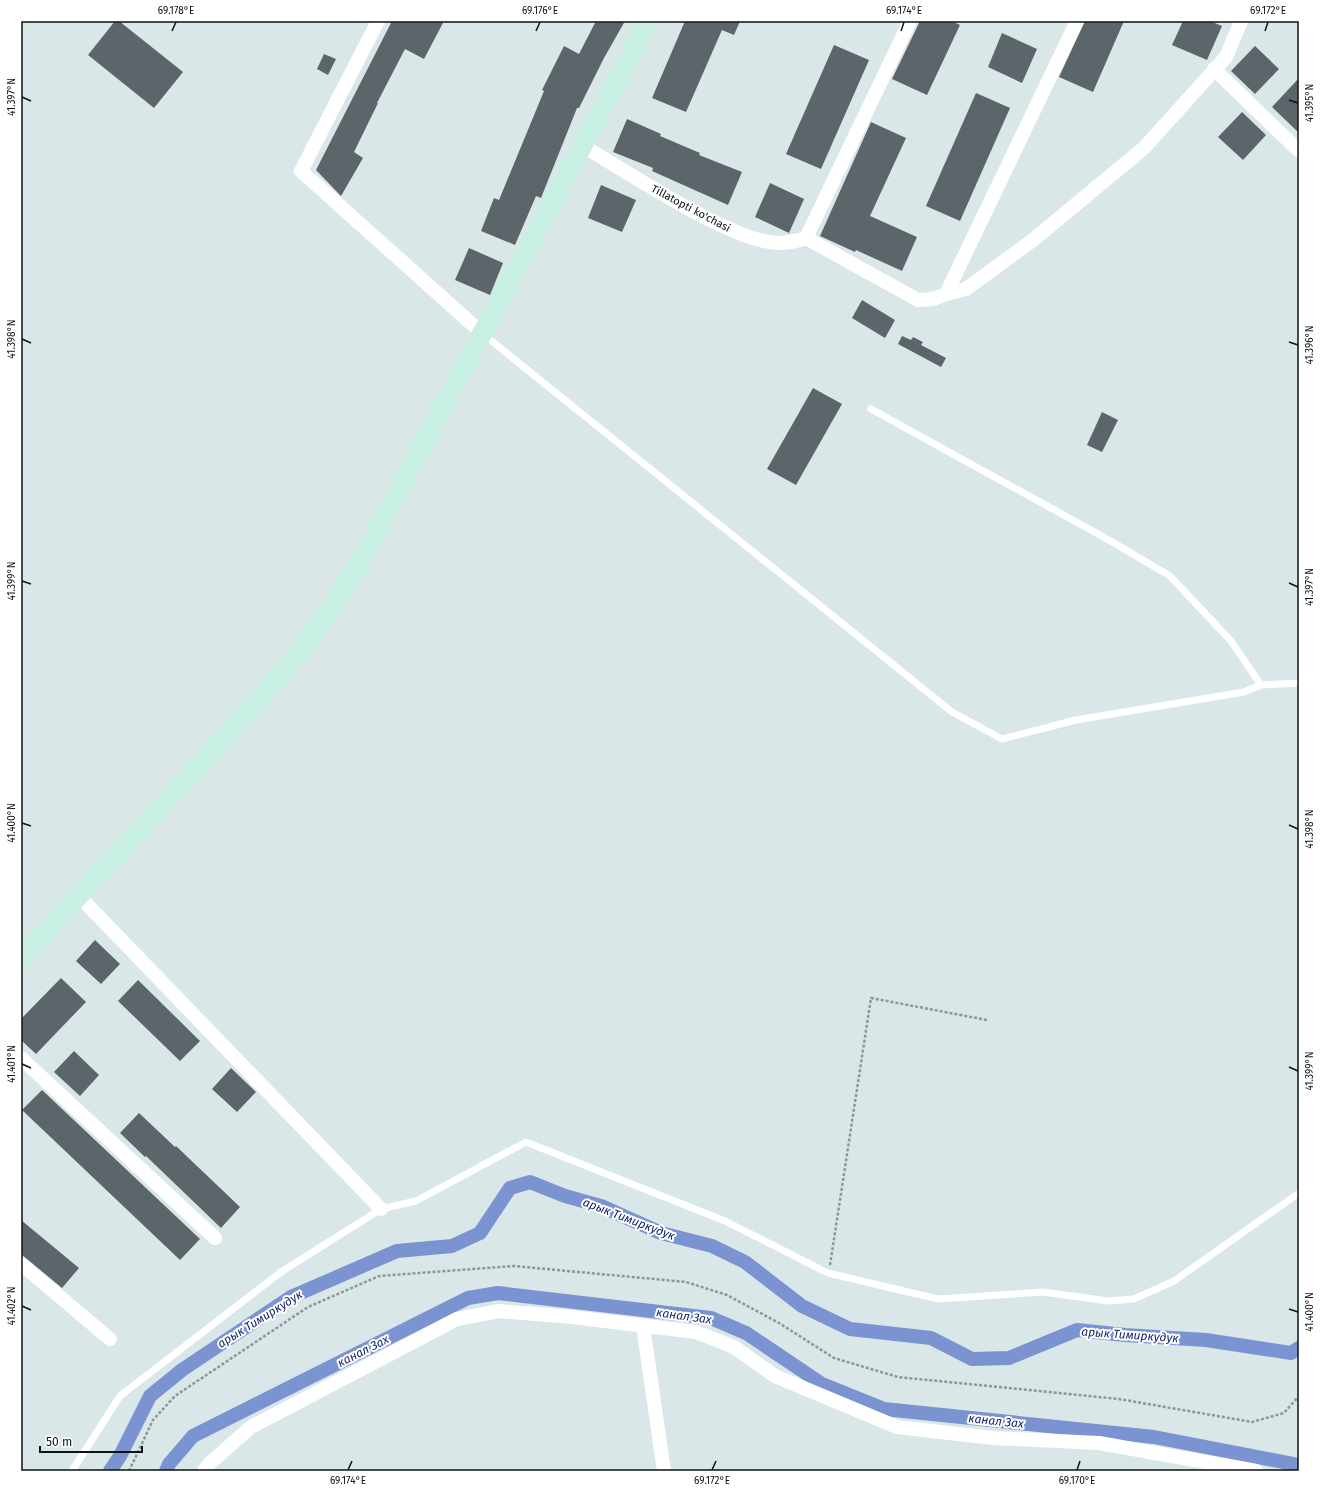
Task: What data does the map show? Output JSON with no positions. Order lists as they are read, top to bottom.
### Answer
{
  "streets": {
    "street": ["Tillatopti ko'chasi"]
  },
  "water": ["арык Тимиркудук", "канал Зах"],
  "scale_bar": "50 m",
  "coordinates": [
    "69.178°E",
    "69.176°E",
    "69.174°E",
    "69.172°E",
    "41.397°N",
    "41.395°N",
    "41.398°N",
    "41.396°N",
    "41.399°N",
    "41.400°N",
    "41.401°N",
    "41.402°N",
    "69.170°E"
  ]
}
